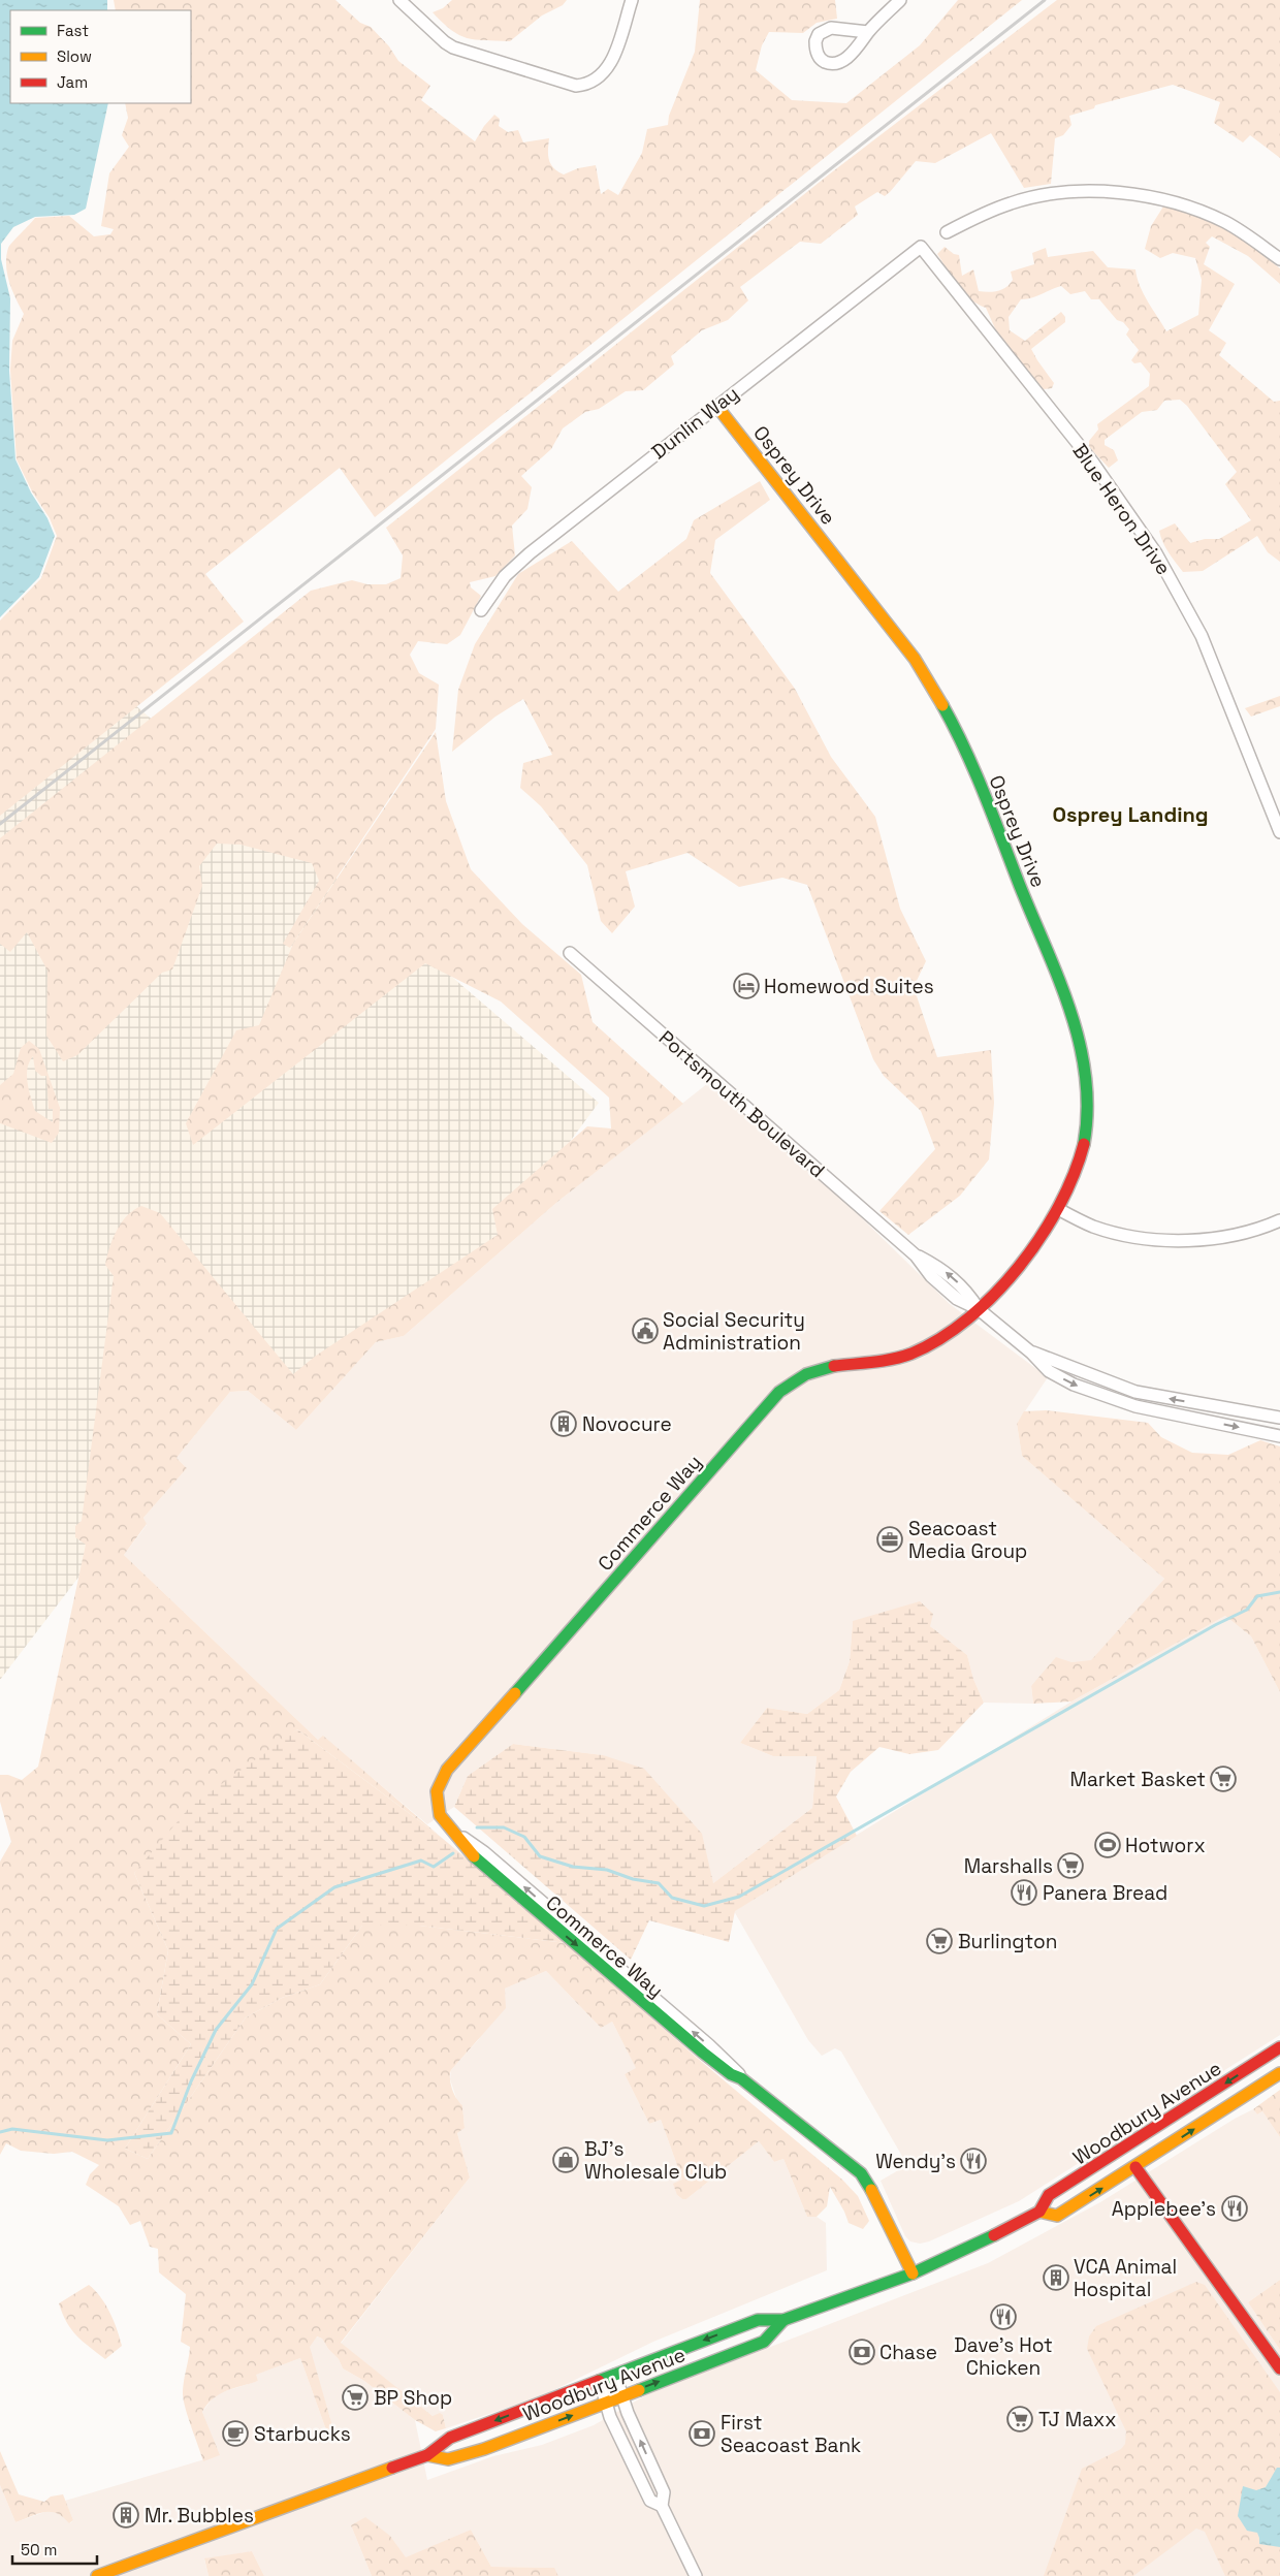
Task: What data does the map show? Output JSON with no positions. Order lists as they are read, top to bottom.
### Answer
{
  "streets": {
    "street": [
      "Dunlin Way",
      "Osprey Drive",
      "Blue Heron Drive",
      "Portsmouth Boulevard",
      "Commerce Way",
      "Woodbury Avenue"
    ]
  },
  "crossings": [
    ["Dunlin Way", "Osprey Drive"],
    ["Dunlin Way", "Blue Heron Drive"],
    ["Osprey Drive", "Portsmouth Boulevard"],
    ["Osprey Drive", "Commerce Way"],
    ["Portsmouth Boulevard", "Commerce Way"],
    ["Commerce Way", "Woodbury Avenue"]
  ],
  "districts": ["Osprey Landing"],
  "places": {
    "hotel": ["Homewood Suites"],
    "public building": ["Social Security Administration"],
    "building": ["Novocure", "VCA Animal Hospital", "Mr. Bubbles"],
    "office": ["Seacoast Media Group"],
    "supermarket": [
      "Market Basket",
      "Marshalls",
      "Burlington",
      "BP Shop",
      "TJ Maxx"
    ],
    "sports": ["Hotworx"],
    "restaurant": [
      "Panera Bread",
      "Wendy's",
      "Applebee's",
      "Dave's Hot Chicken"
    ],
    "shop": ["BJ's Wholesale Club"],
    "bank": ["Chase", "First Seacoast Bank"],
    "cafe": ["Starbucks"]
  },
  "legend": ["Fast", "Slow", "Jam"],
  "scale_bar": "50 m"
}
